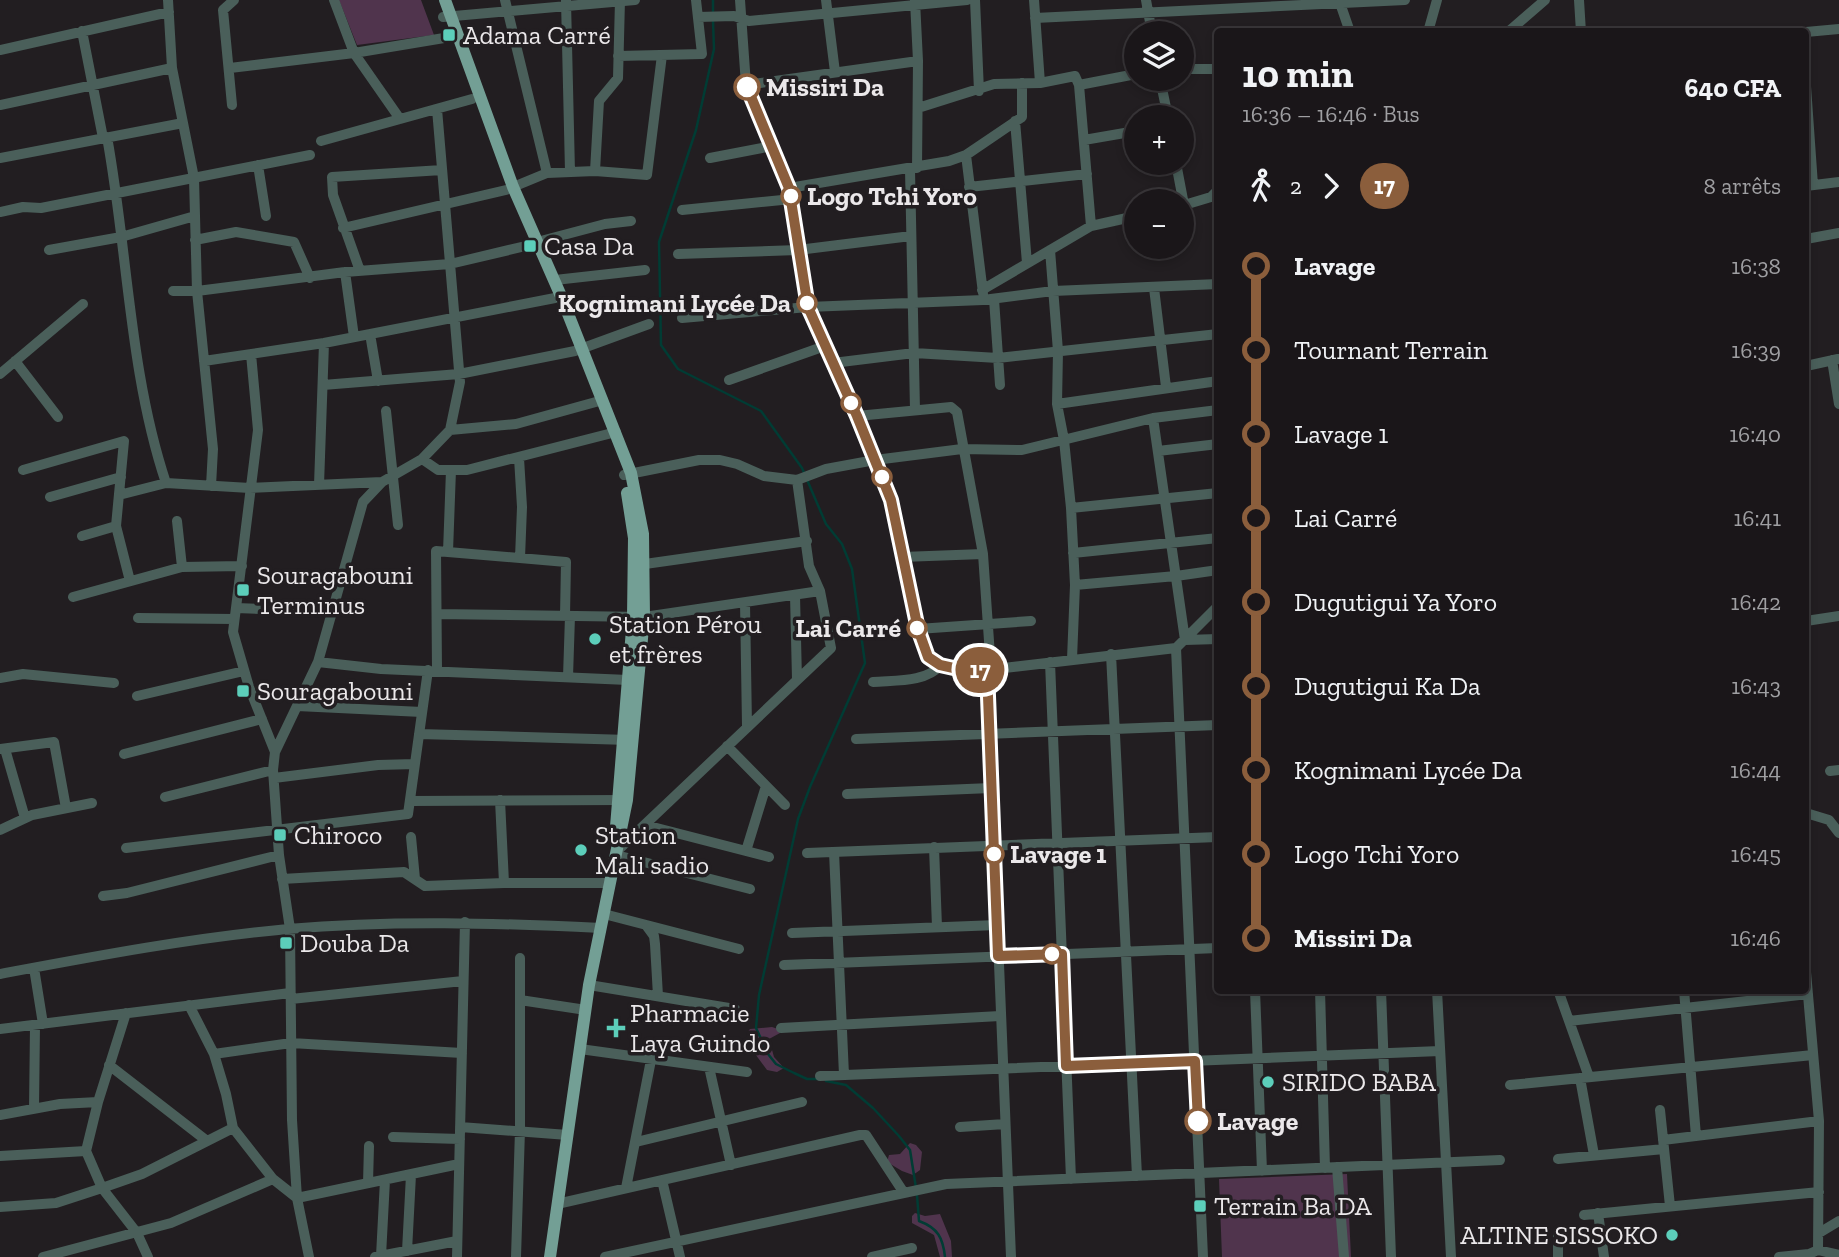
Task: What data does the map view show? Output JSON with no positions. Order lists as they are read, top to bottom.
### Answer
{
  "places": {
    "transit": [
      "Adama Carré",
      "Casa Da",
      "Souragabouni Terminus",
      "Souragabouni",
      "Chiroco",
      "Douba Da",
      "Terrain Ba DA"
    ],
    "other": [
      "Missiri Da",
      "Logo Tchi Yoro",
      "Kognimani Lycée Da",
      "Lai Carré",
      "Station Pérou et frères",
      "Station Mali sadio",
      "Lavage 1",
      "SIRIDO BABA",
      "Lavage",
      "ALTINE SISSOKO"
    ],
    "health": ["Pharmacie Laya Guindo"]
  },
  "lines": ["bus line 17"],
  "page": {
    "on_map": "17",
    "map_buttons": ["+", "−"],
    "heading": ["10 min", "16:36 – 16:46 · Bus", "640 CFA"],
    "legs": ["2", "17", "8 arrêts"],
    "list": [
      {
        "name": "Lavage",
        "value": "16:38"
      },
      {
        "name": "Tournant Terrain",
        "value": "16:39"
      },
      {
        "name": "Lavage 1",
        "value": "16:40"
      },
      {
        "name": "Lai Carré",
        "value": "16:41"
      },
      {
        "name": "Dugutigui Ya Yoro",
        "value": "16:42"
      },
      {
        "name": "Dugutigui Ka Da",
        "value": "16:43"
      },
      {
        "name": "Kognimani Lycée Da",
        "value": "16:44"
      },
      {
        "name": "Logo Tchi Yoro",
        "value": "16:45"
      },
      {
        "name": "Missiri Da",
        "value": "16:46"
      }
    ]
  }
}
